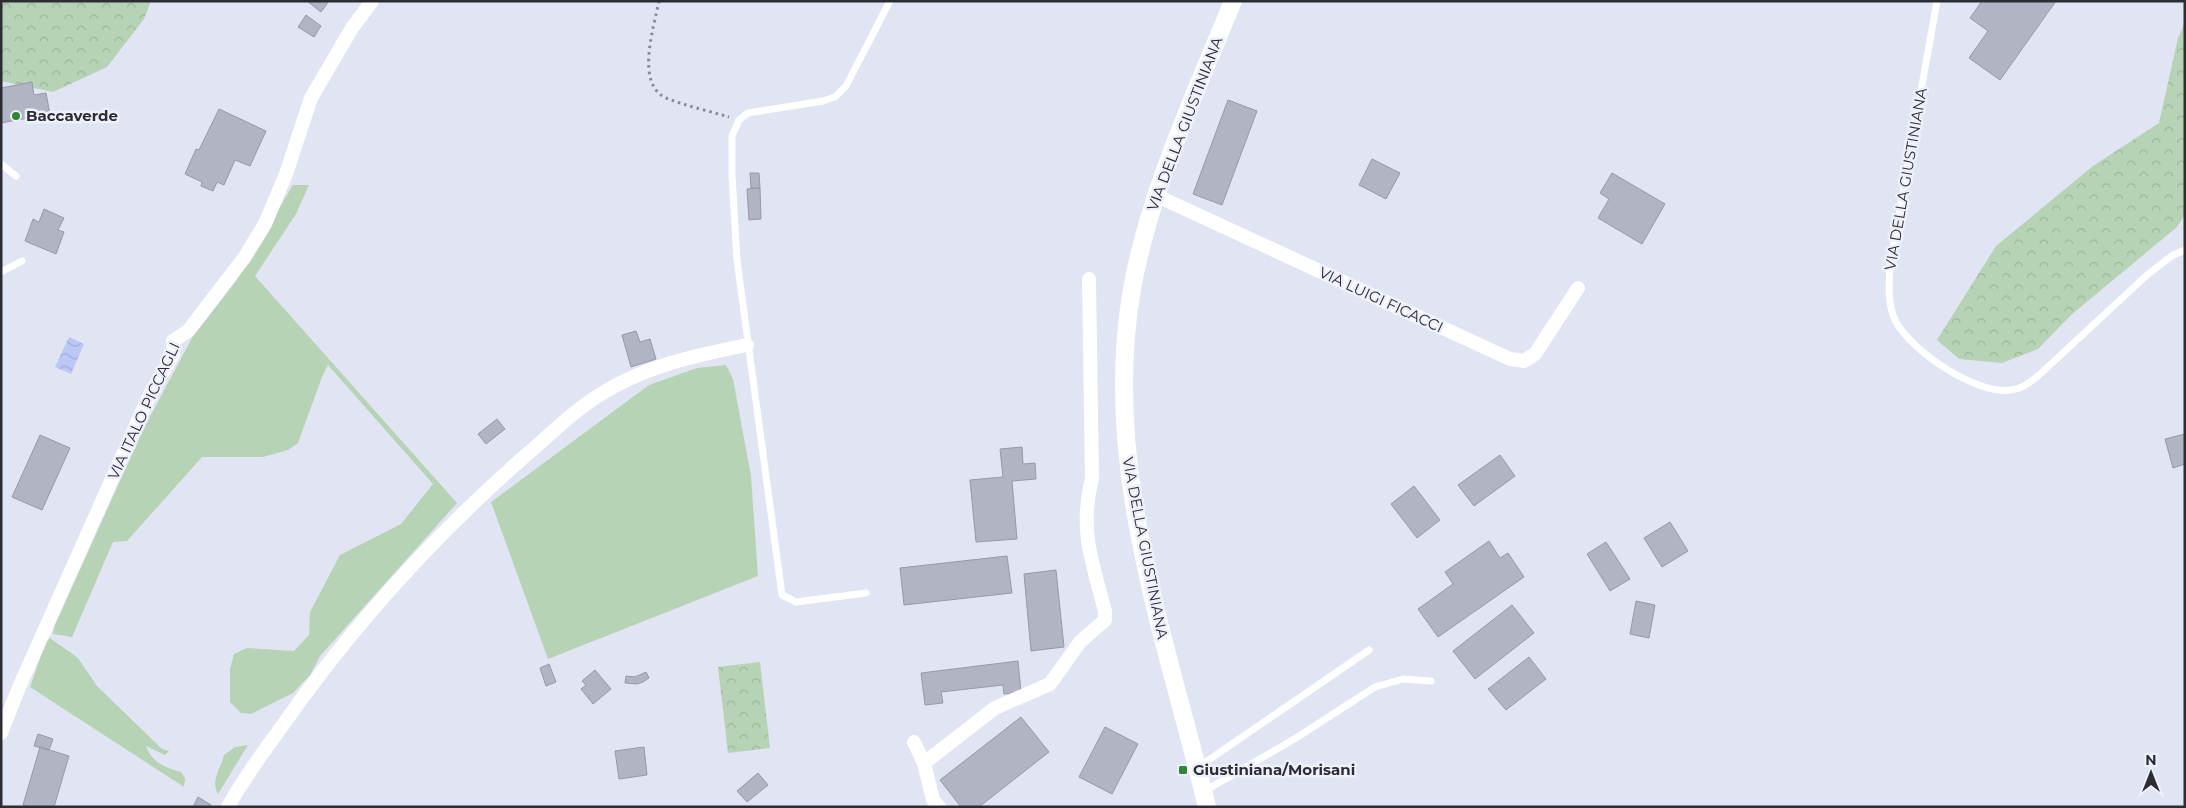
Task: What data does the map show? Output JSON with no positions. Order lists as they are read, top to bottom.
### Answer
{
  "streets": {
    "street": ["VIA DELLA GIUSTINIANA", "VIA LUIGI FICACCI", "VIA ITALO PICCAGLI"]
  },
  "crossings": [
    ["VIA DELLA GIUSTINIANA", "VIA LUIGI FICACCI"]
  ],
  "places": {
    "other": ["Baccaverde"],
    "transit": ["Giustiniana/Morisani"]
  },
  "north": "top"
}
